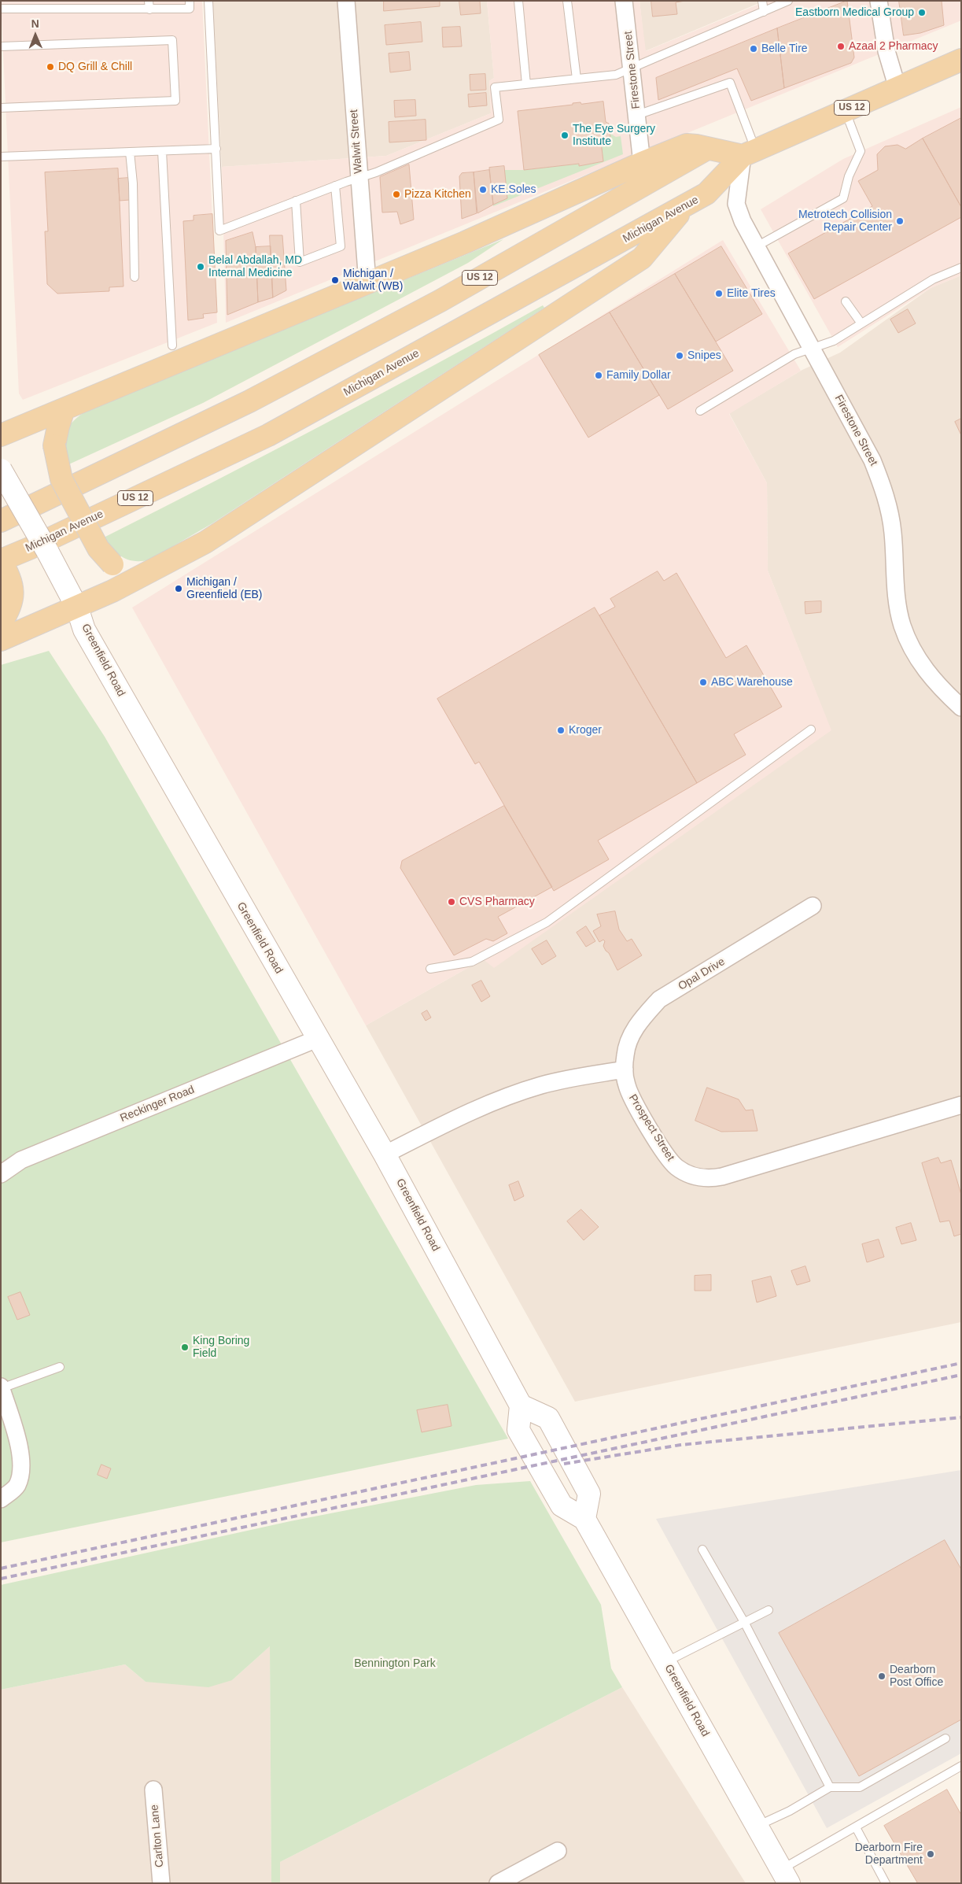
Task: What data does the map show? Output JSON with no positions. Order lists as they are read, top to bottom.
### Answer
{
  "streets": {
    "main road": ["US 12", "Michigan Avenue", "Greenfield Road"],
    "street": [
      "Firestone Street",
      "Walwit Street",
      "Opal Drive",
      "Reckinger Road",
      "Prospect Street",
      "Carlton Lane"
    ]
  },
  "crossings": [
    ["Firestone Street", "Michigan Avenue"],
    ["Greenfield Road", "Reckinger Road"],
    ["Opal Drive", "Prospect Street"]
  ],
  "parks": ["Bennington Park"],
  "places": [
    "Eastborn Medical Group",
    "Azaal 2 Pharmacy",
    "Belle Tire",
    "DQ Grill & Chill",
    "The Eye Surgery Institute",
    "KE.Soles",
    "Pizza Kitchen",
    "Metrotech Collision Repair Center",
    "Belal Abdallah, MD Internal Medicine",
    "Michigan / Walwit (WB)",
    "Elite Tires",
    "Snipes",
    "Family Dollar",
    "Michigan / Greenfield (EB)",
    "ABC Warehouse",
    "Kroger",
    "CVS Pharmacy",
    "King Boring Field",
    "Dearborn Post Office",
    "Dearborn Fire Department"
  ],
  "north": "top"
}
